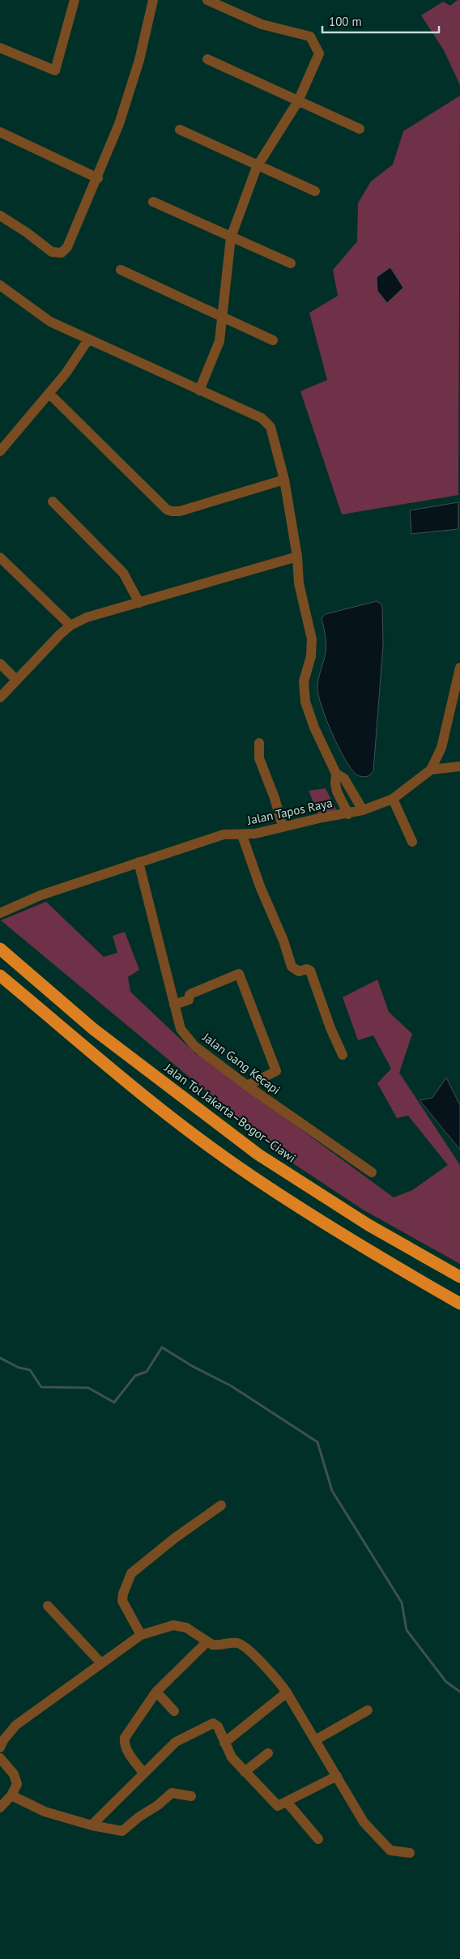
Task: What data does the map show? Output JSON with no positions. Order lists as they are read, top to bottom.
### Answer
{
  "streets": {
    "highway": ["Jalan Tol Jakarta–Bogor–Ciawi"],
    "street": ["Jalan Tapos Raya", "Jalan Gang Kecapi"]
  },
  "crossings": [
    ["Jalan Tapos Raya", "Jalan Gang Kecapi"]
  ],
  "scale_bar": "100 m"
}
